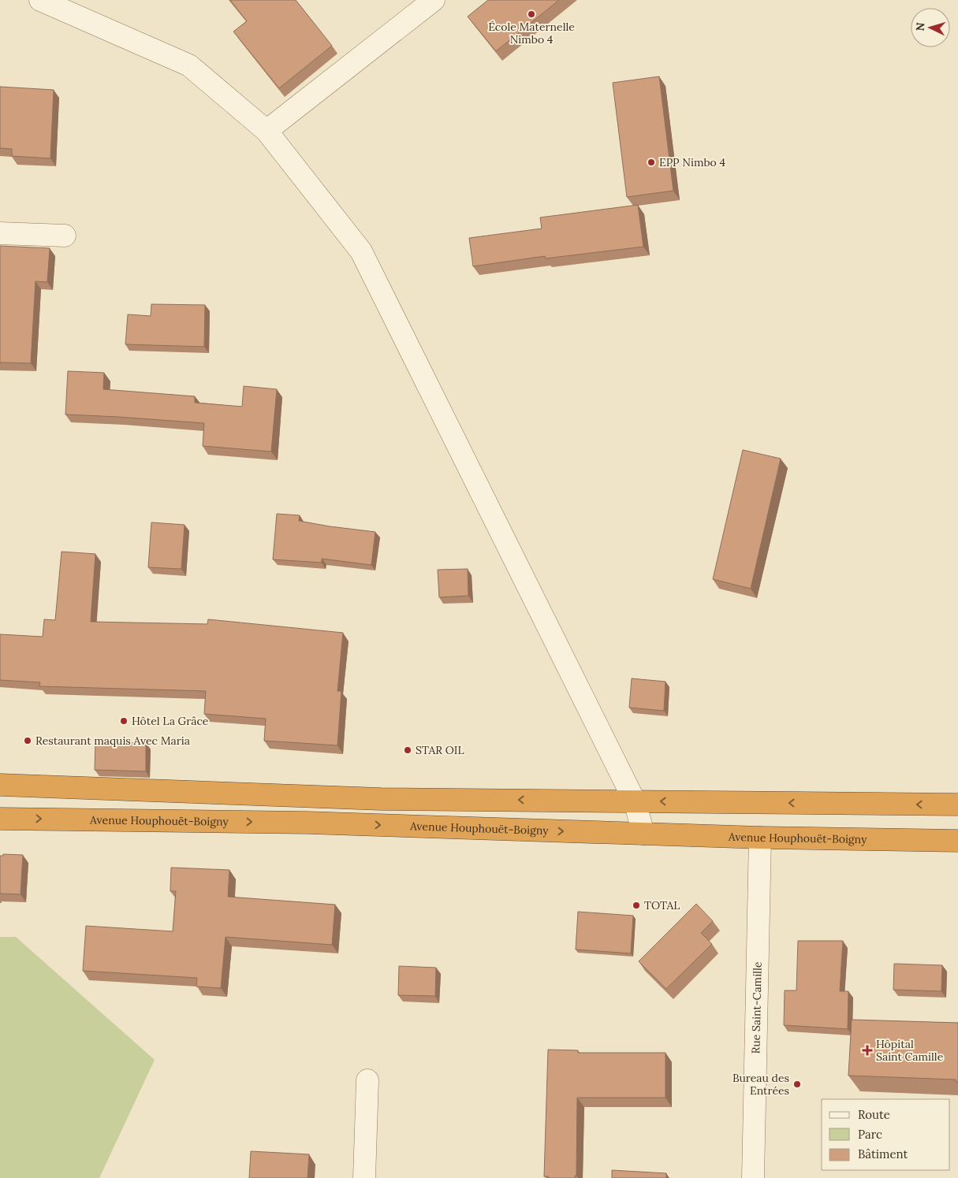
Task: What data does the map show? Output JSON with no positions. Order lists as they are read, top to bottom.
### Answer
{
  "streets": {
    "highway": ["Avenue Houphouët-Boigny"],
    "street": ["Rue Saint-Camille"]
  },
  "crossings": [
    ["Avenue Houphouët-Boigny", "Rue Saint-Camille"]
  ],
  "places": {
    "other": [
      "École Maternelle Nimbo 4",
      "EPP Nimbo 4",
      "Hôtel La Grâce",
      "Restaurant maquis Avec Maria",
      "STAR OIL",
      "TOTAL",
      "Bureau des Entrées"
    ],
    "health": ["Hôpital Saint Camille"]
  },
  "legend": ["Route", "Parc", "Bâtiment"],
  "north": "left"
}
